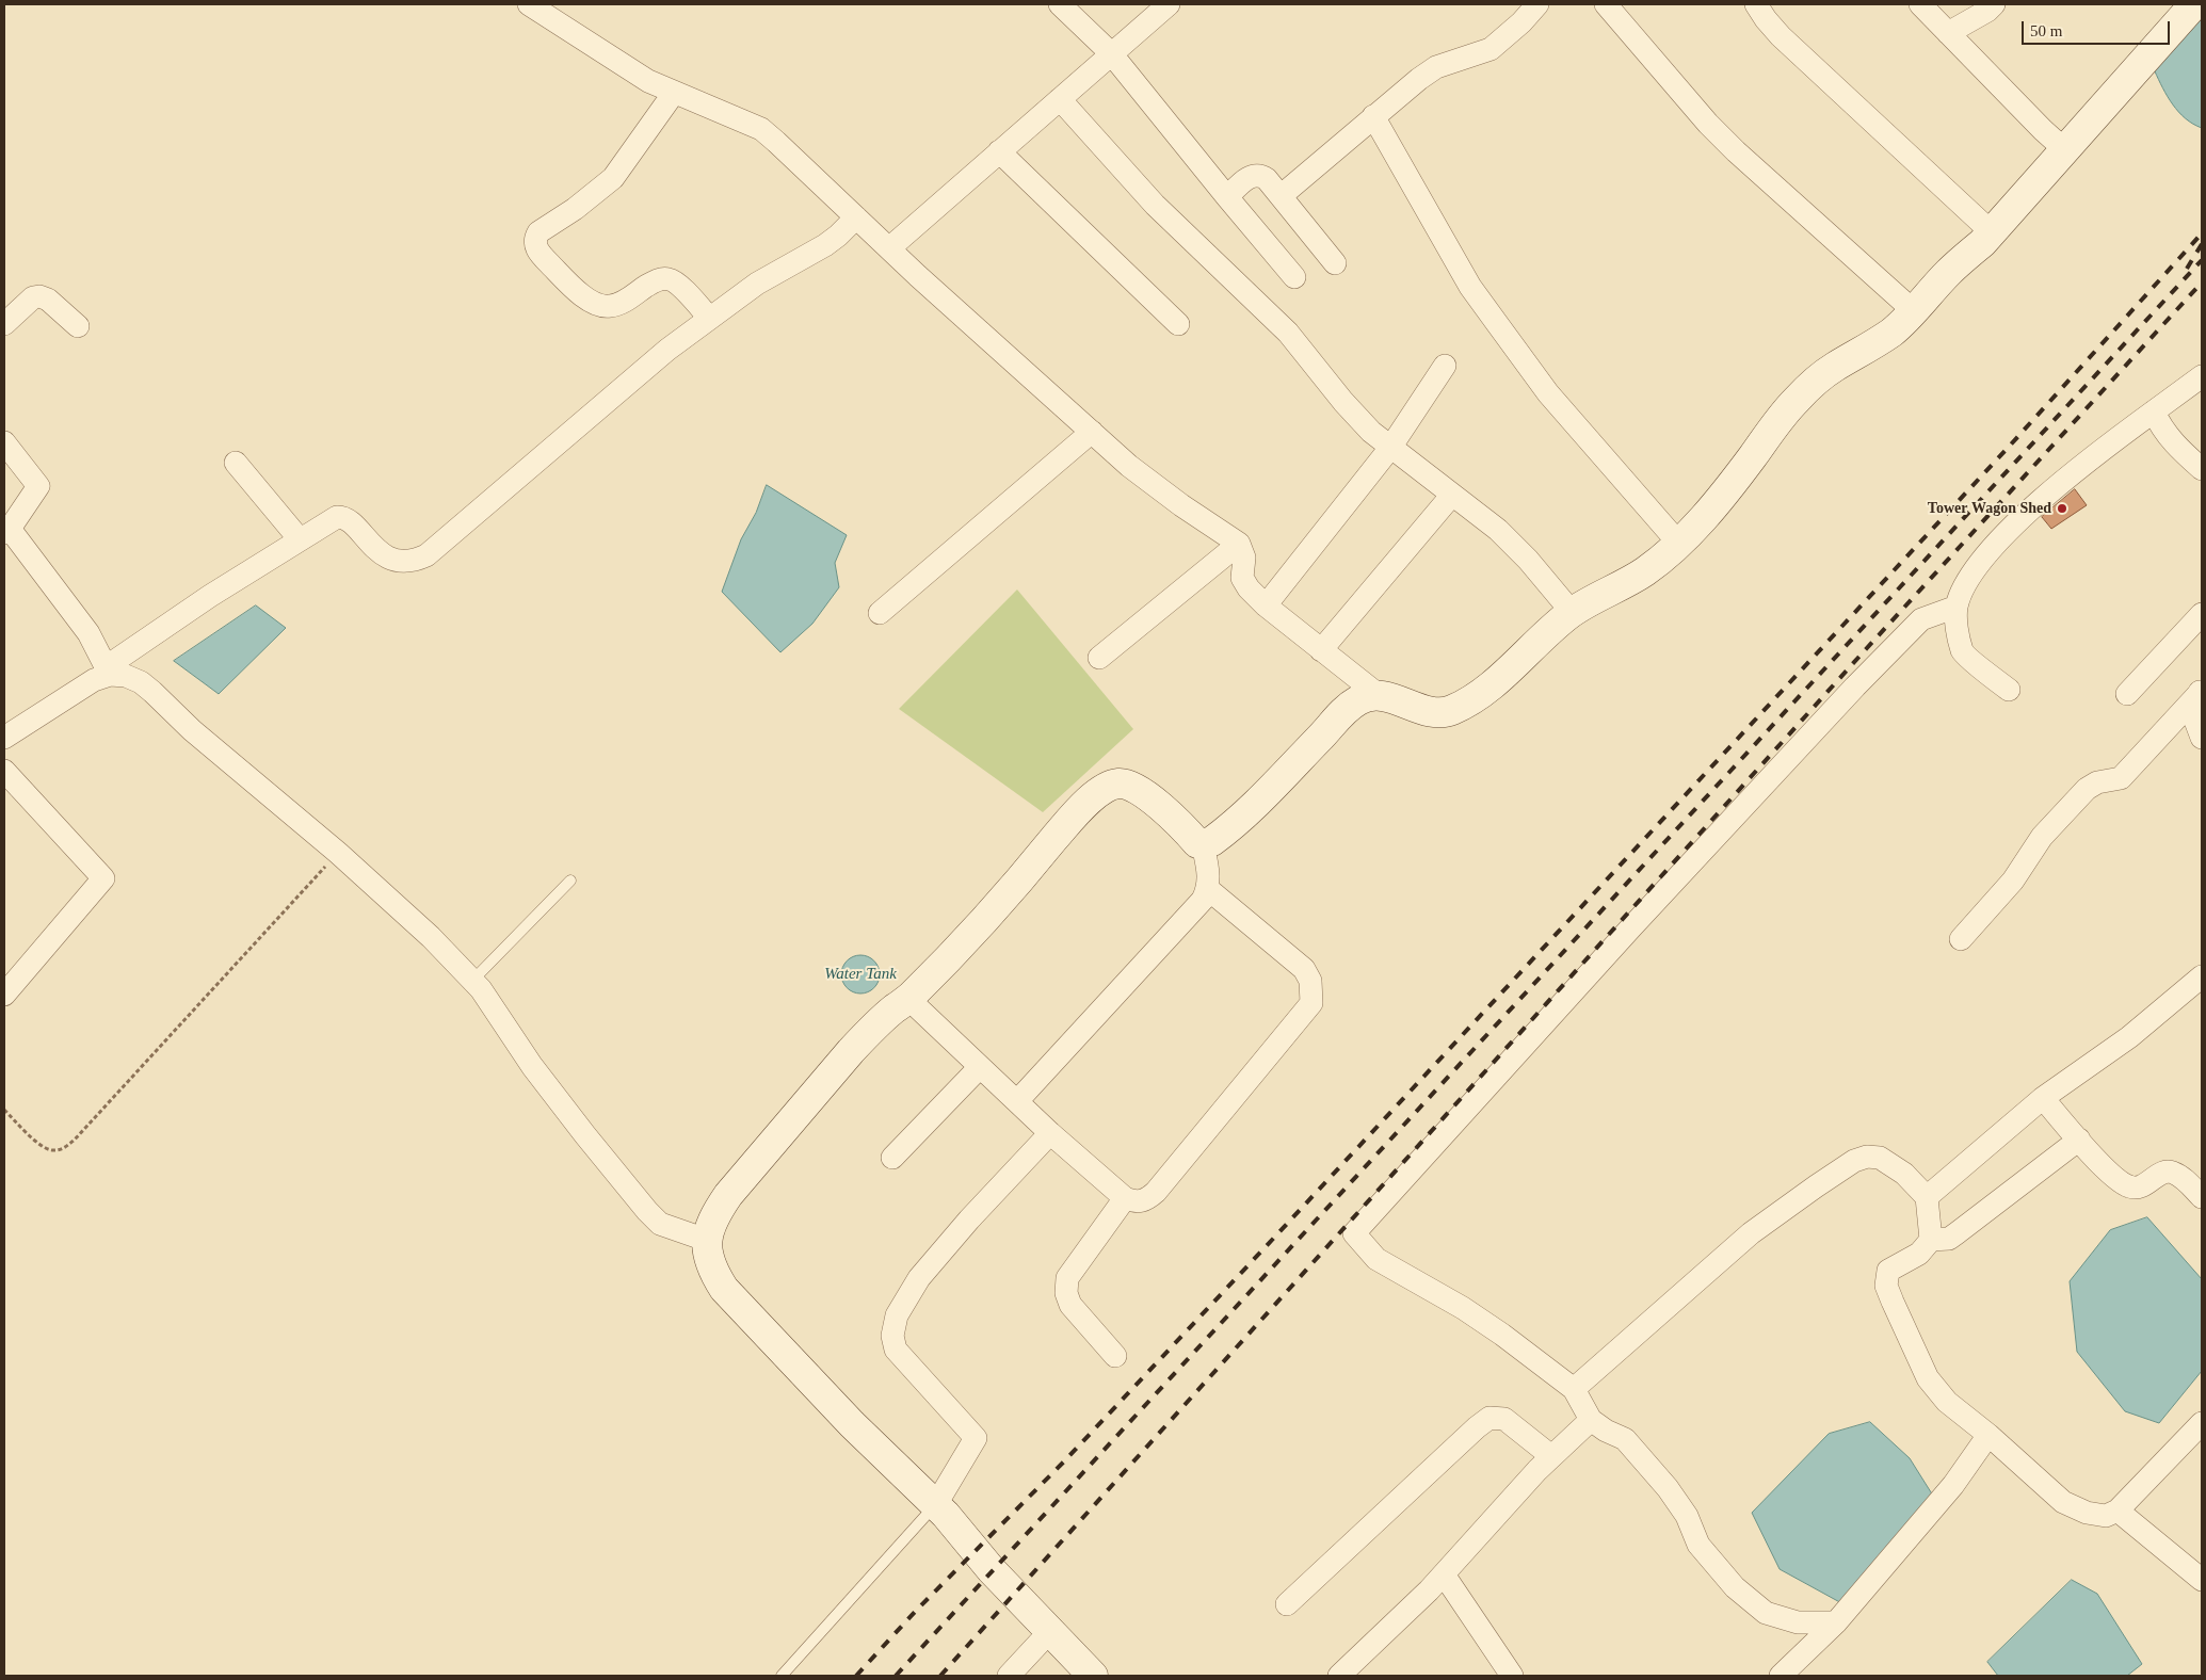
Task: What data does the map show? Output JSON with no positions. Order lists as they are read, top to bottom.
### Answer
{
  "water": ["Water Tank"],
  "places": ["Tower Wagon Shed"],
  "scale_bar": "50 m"
}
